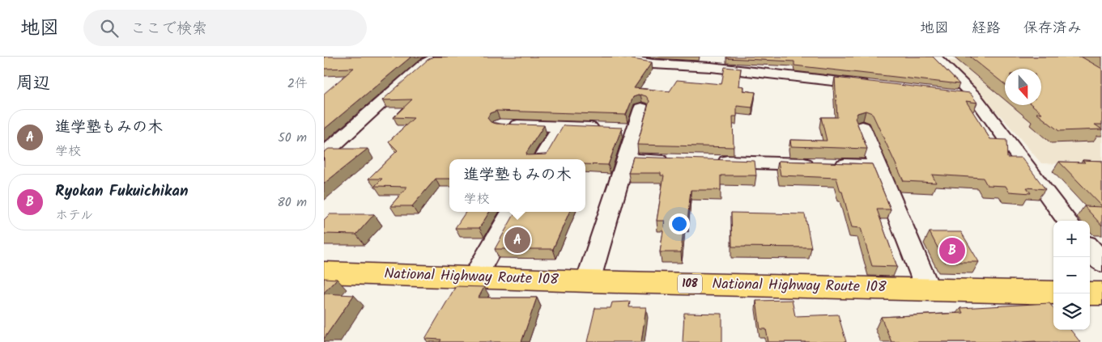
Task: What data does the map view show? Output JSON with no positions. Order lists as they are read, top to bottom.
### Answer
{
  "streets": {
    "highway": ["National Highway Route 108", "108"]
  },
  "north": "bottom",
  "page": {
    "header": "地図",
    "search": "ここで検索",
    "nav": ["地図", "経路", "保存済み"],
    "heading": ["周辺", "2件"],
    "list": [
      {
        "mark": "A",
        "name": "進学塾もみの木",
        "note": "学校",
        "value": "50 m"
      },
      {
        "mark": "B",
        "name": "Ryokan Fukuichikan",
        "note": "ホテル",
        "value": "80 m"
      }
    ],
    "popup": ["進学塾もみの木", "学校"],
    "map_buttons": ["+", "−"],
    "pins": ["A", "B"]
  }
}
